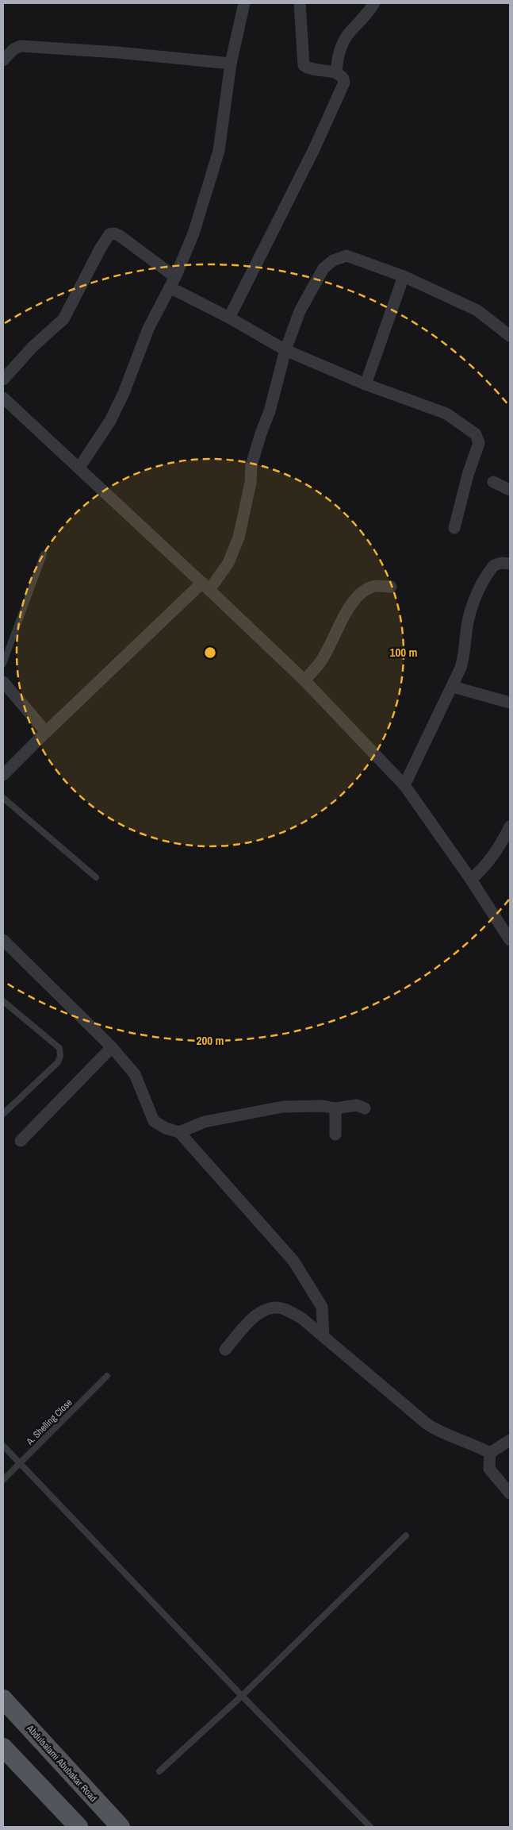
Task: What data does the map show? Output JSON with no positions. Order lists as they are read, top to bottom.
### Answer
{
  "streets": {
    "main road": ["Abdulsalami Abubakar Road"],
    "lane": ["A. Shelling Close"]
  },
  "rings": ["100 m", "200 m"]
}
